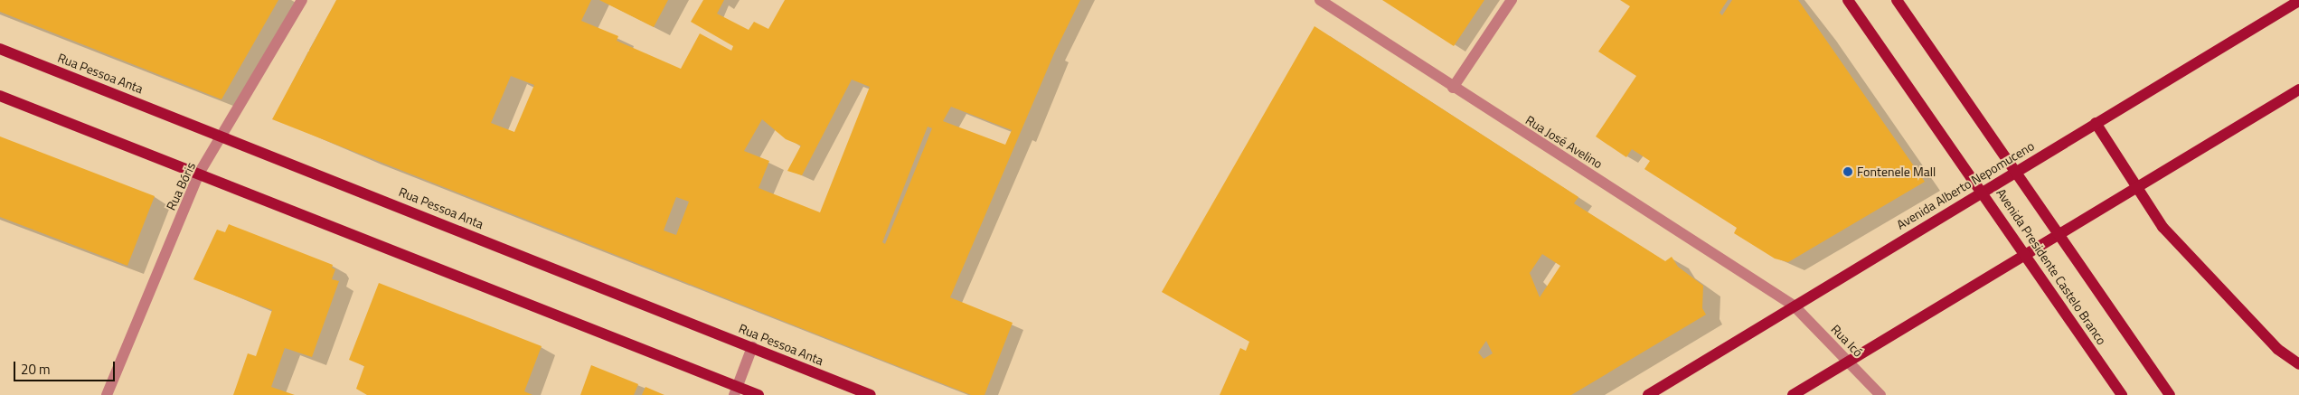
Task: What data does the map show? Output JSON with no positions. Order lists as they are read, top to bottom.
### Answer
{
  "streets": {
    "main road": ["Rua Pessoa Anta", "Avenida Alberto Nepomuceno", "Avenida Presidente Castelo Branco"],
    "street": ["Rua José Avelino", "Rua Bóris", "Rua Icó"]
  },
  "crossings": [
    ["Rua Pessoa Anta", "Rua Bóris"],
    ["Rua José Avelino", "Avenida Alberto Nepomuceno"],
    ["Rua José Avelino", "Rua Icó"],
    ["Avenida Alberto Nepomuceno", "Rua Icó"]
  ],
  "places": ["Fontenele Mall"],
  "scale_bar": "20 m"
}
